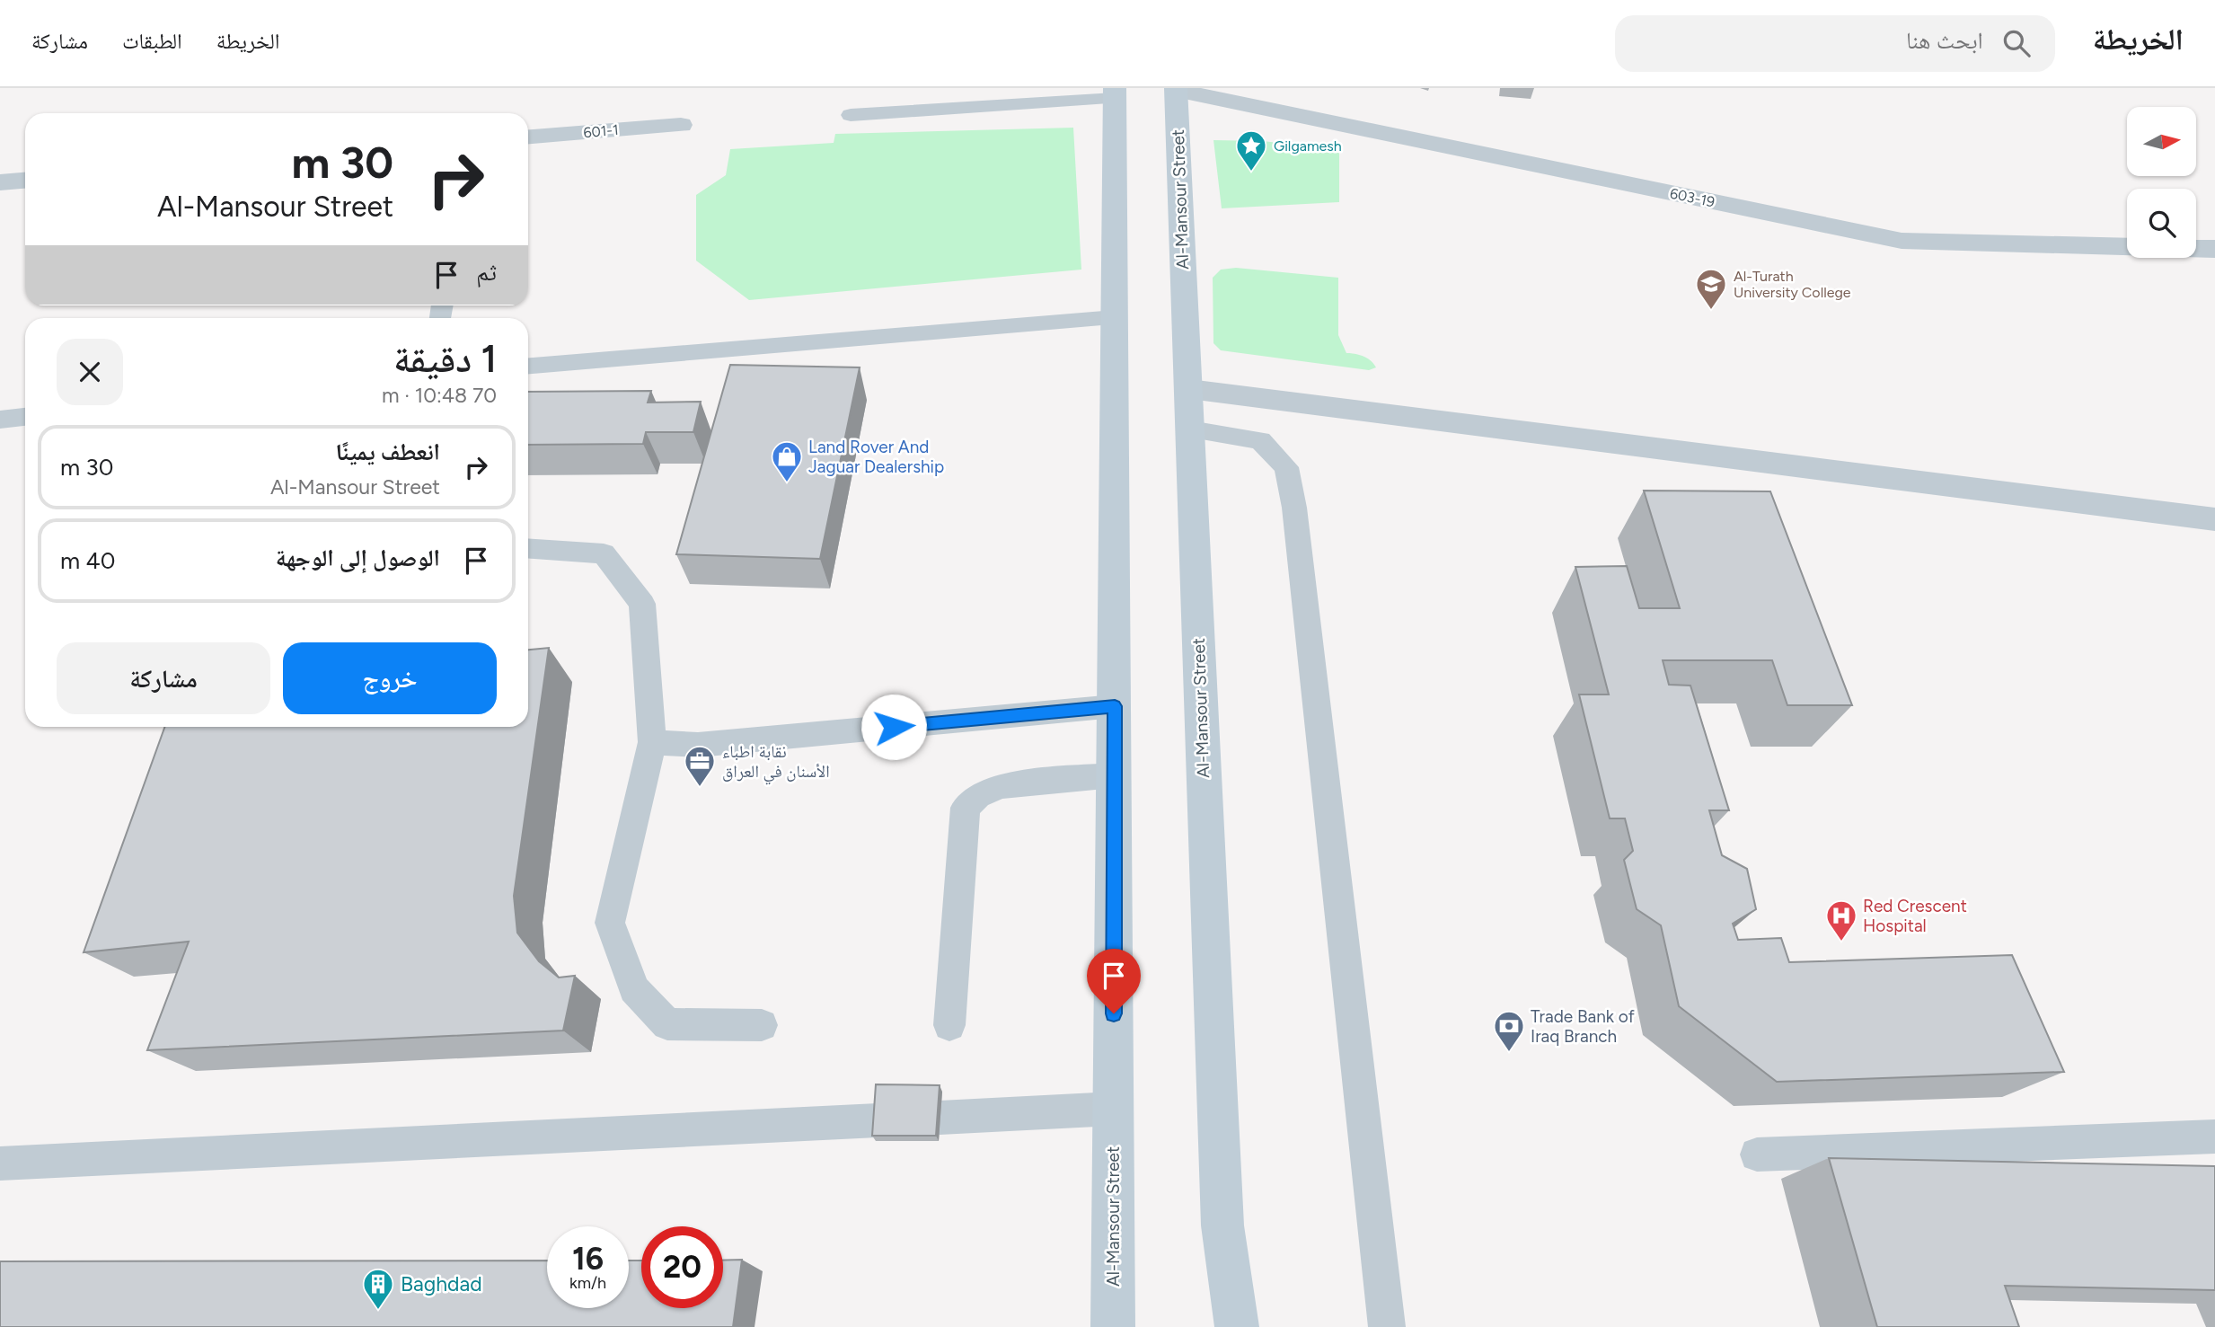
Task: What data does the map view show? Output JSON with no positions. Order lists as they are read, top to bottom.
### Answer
{
  "streets": {
    "main road": ["Al-Mansour Street"],
    "street": ["601-1", "603-19"]
  },
  "crossings": [
    ["603-19", "Al-Mansour Street"]
  ],
  "places": {
    "place": ["Gilgamesh"],
    "school or university": ["Al-Turath University College"],
    "shop": ["Land Rover And Jaguar Dealership"],
    "office": ["نقابة اطباء الأسنان في العراق"],
    "hospital": ["Red Crescent Hospital"],
    "bank": ["Trade Bank of Iraq Branch"],
    "building": ["Baghdad"]
  },
  "north": "right",
  "page": {
    "header": "الخريطة",
    "search": "ابحث هنا",
    "nav": ["الخريطة", "الطبقات", "مشاركة"],
    "turn": ["30 m", "Al-Mansour Street"],
    "then": "ثم",
    "heading": ["1 دقيقة", "70 m · 10:48"],
    "list": [
      {
        "name": "انعطف يمينًا",
        "note": "Al-Mansour Street",
        "value": "30 m"
      },
      {
        "name": "الوصول إلى الوجهة",
        "value": "40 m"
      }
    ],
    "buttons": ["خروج", "مشاركة"],
    "speed": "16 km/h",
    "limit": "20"
  }
}
